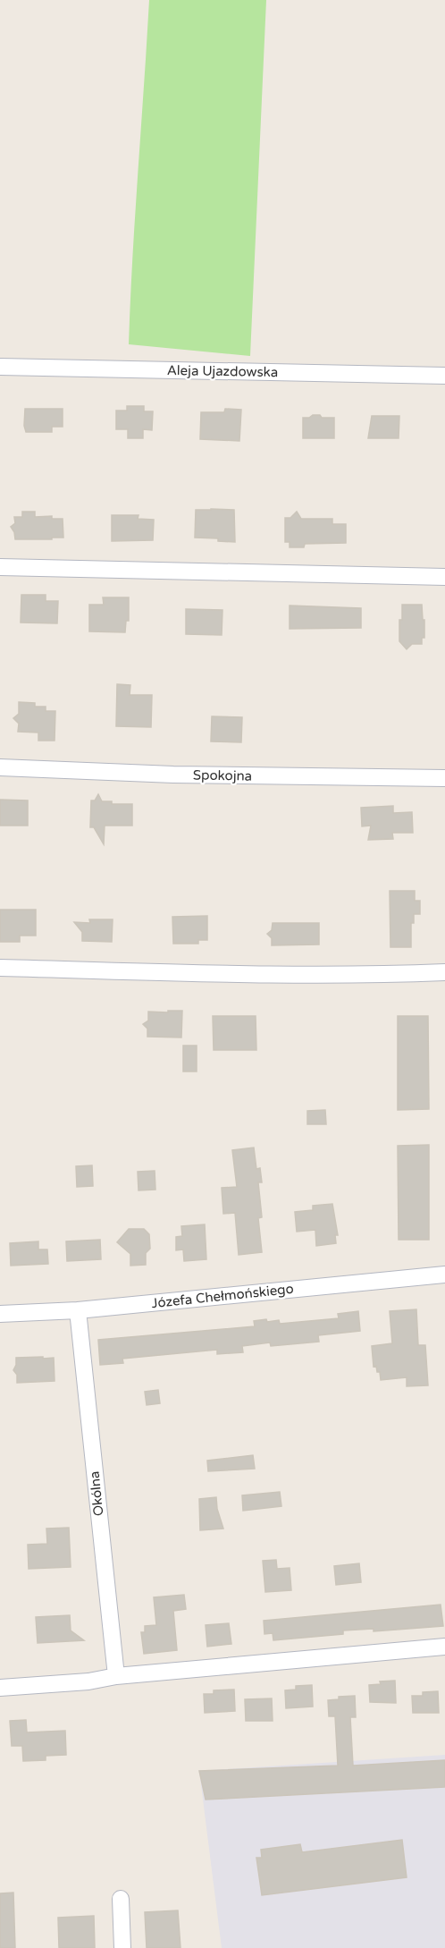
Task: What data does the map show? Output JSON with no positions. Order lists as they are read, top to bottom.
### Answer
{
  "streets": {
    "street": [
      "Aleja Ujazdowska",
      "Spokojna",
      "Józefa Chełmońskiego",
      "Okólna"
    ]
  },
  "crossings": [
    ["Józefa Chełmońskiego", "Okólna"]
  ]
}
